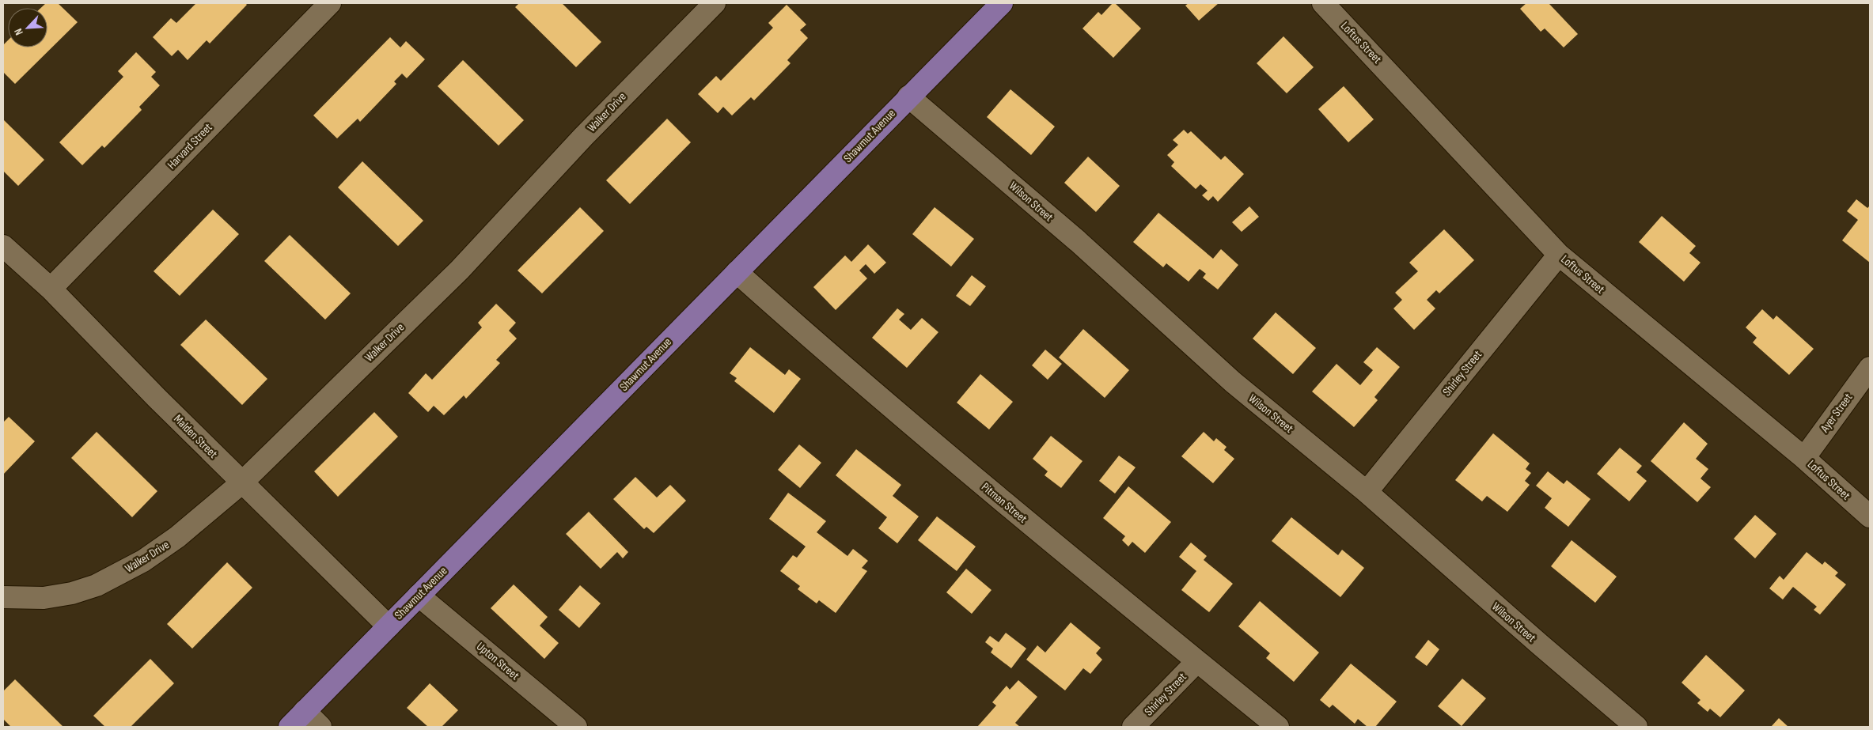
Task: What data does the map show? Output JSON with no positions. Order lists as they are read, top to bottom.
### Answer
{
  "streets": {
    "main road": ["Shawmut Avenue"],
    "street": [
      "Loftus Street",
      "Walker Drive",
      "Harvard Street",
      "Wilson Street",
      "Shirley Street",
      "Ayer Street",
      "Malden Street",
      "Pitman Street",
      "Upton Street"
    ]
  },
  "crossings": [
    ["Loftus Street", "Shirley Street"],
    ["Loftus Street", "Ayer Street"],
    ["Walker Drive", "Malden Street"],
    ["Shawmut Avenue", "Wilson Street"],
    ["Shawmut Avenue", "Malden Street"],
    ["Shawmut Avenue", "Pitman Street"],
    ["Shawmut Avenue", "Upton Street"],
    ["Harvard Street", "Malden Street"],
    ["Wilson Street", "Shirley Street"],
    ["Shirley Street", "Pitman Street"]
  ],
  "north": "bottom left"
}
